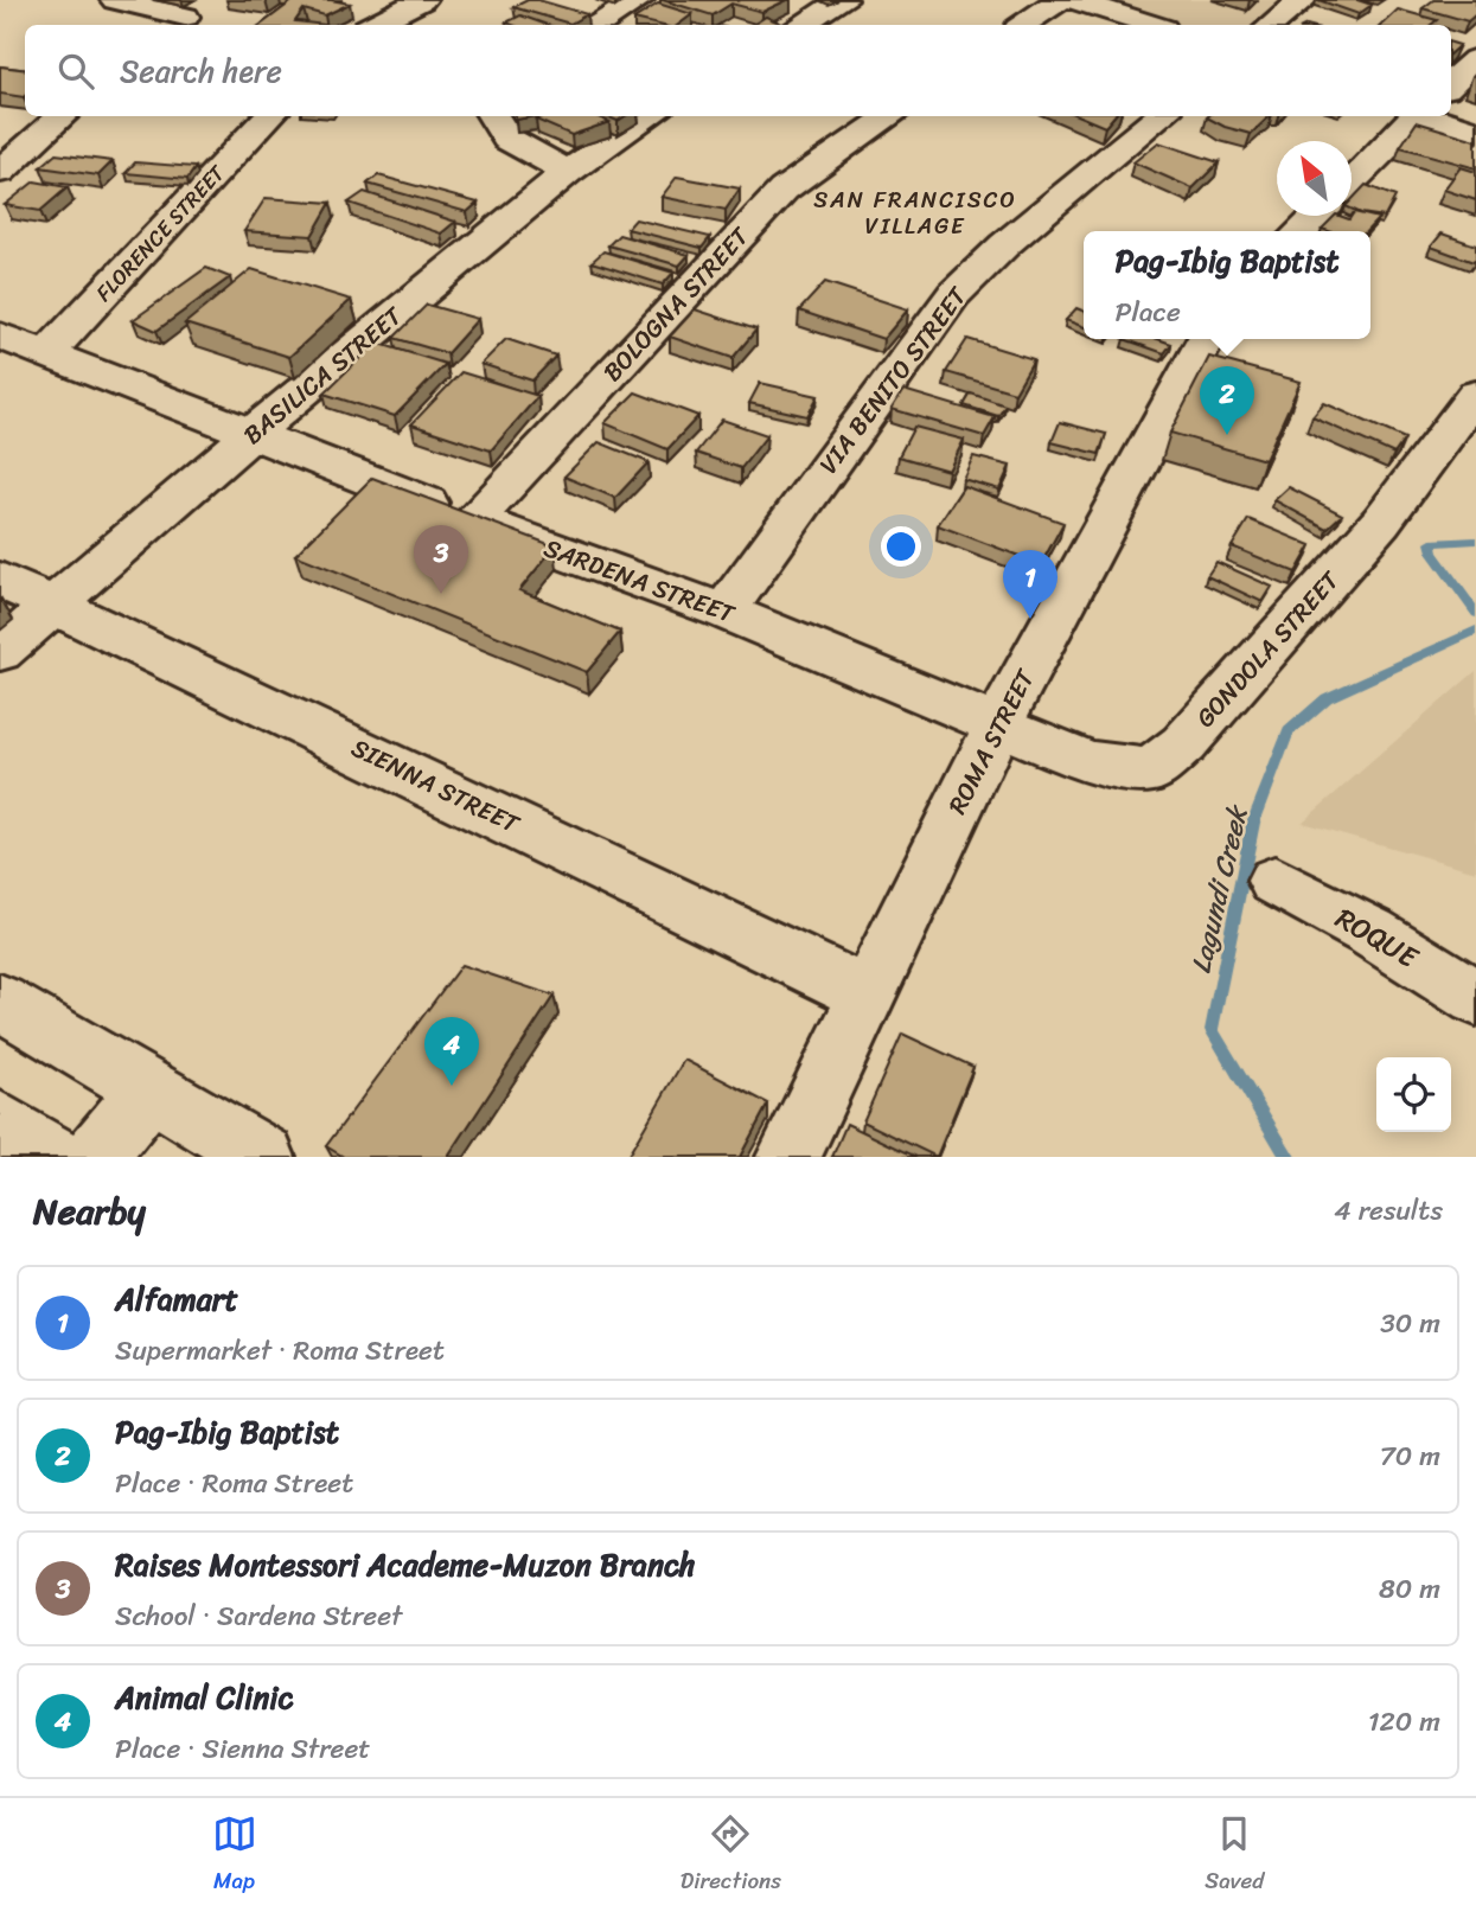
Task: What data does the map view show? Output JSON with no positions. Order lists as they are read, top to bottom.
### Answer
{
  "streets": {
    "street": [
      "FLORENCE STREET",
      "BOLOGNA STREET",
      "BASILICA STREET",
      "VIA BENITO STREET",
      "SARDENA STREET",
      "GONDOLA STREET",
      "ROMA STREET",
      "SIENNA STREET",
      "ROQUE"
    ]
  },
  "crossings": [
    ["FLORENCE STREET", "SARDENA STREET"],
    ["BOLOGNA STREET", "SARDENA STREET"],
    ["BASILICA STREET", "SARDENA STREET"],
    ["BASILICA STREET", "SIENNA STREET"],
    ["VIA BENITO STREET", "SARDENA STREET"],
    ["SARDENA STREET", "GONDOLA STREET"],
    ["SARDENA STREET", "ROMA STREET"],
    ["GONDOLA STREET", "ROMA STREET"],
    ["ROMA STREET", "SIENNA STREET"]
  ],
  "districts": ["SAN FRANCISCO VILLAGE"],
  "water": ["Lagundi Creek"],
  "north": "top left",
  "page": {
    "search": "Search here",
    "popup": ["Pag-Ibig Baptist", "Place"],
    "pins": [
      "2",
      "3",
      "1",
      "4"
    ],
    "heading": ["Nearby", "4 results"],
    "list": [
      {
        "mark": "1",
        "name": "Alfamart",
        "note": "Supermarket · Roma Street",
        "value": "30 m"
      },
      {
        "mark": "2",
        "name": "Pag-Ibig Baptist",
        "note": "Place · Roma Street",
        "value": "70 m"
      },
      {
        "mark": "3",
        "name": "Raises Montessori Academe-Muzon Branch",
        "note": "School · Sardena Street",
        "value": "80 m"
      },
      {
        "mark": "4",
        "name": "Animal Clinic",
        "note": "Place · Sienna Street",
        "value": "120 m"
      }
    ],
    "nav": ["Map", "Directions", "Saved"]
  }
}
